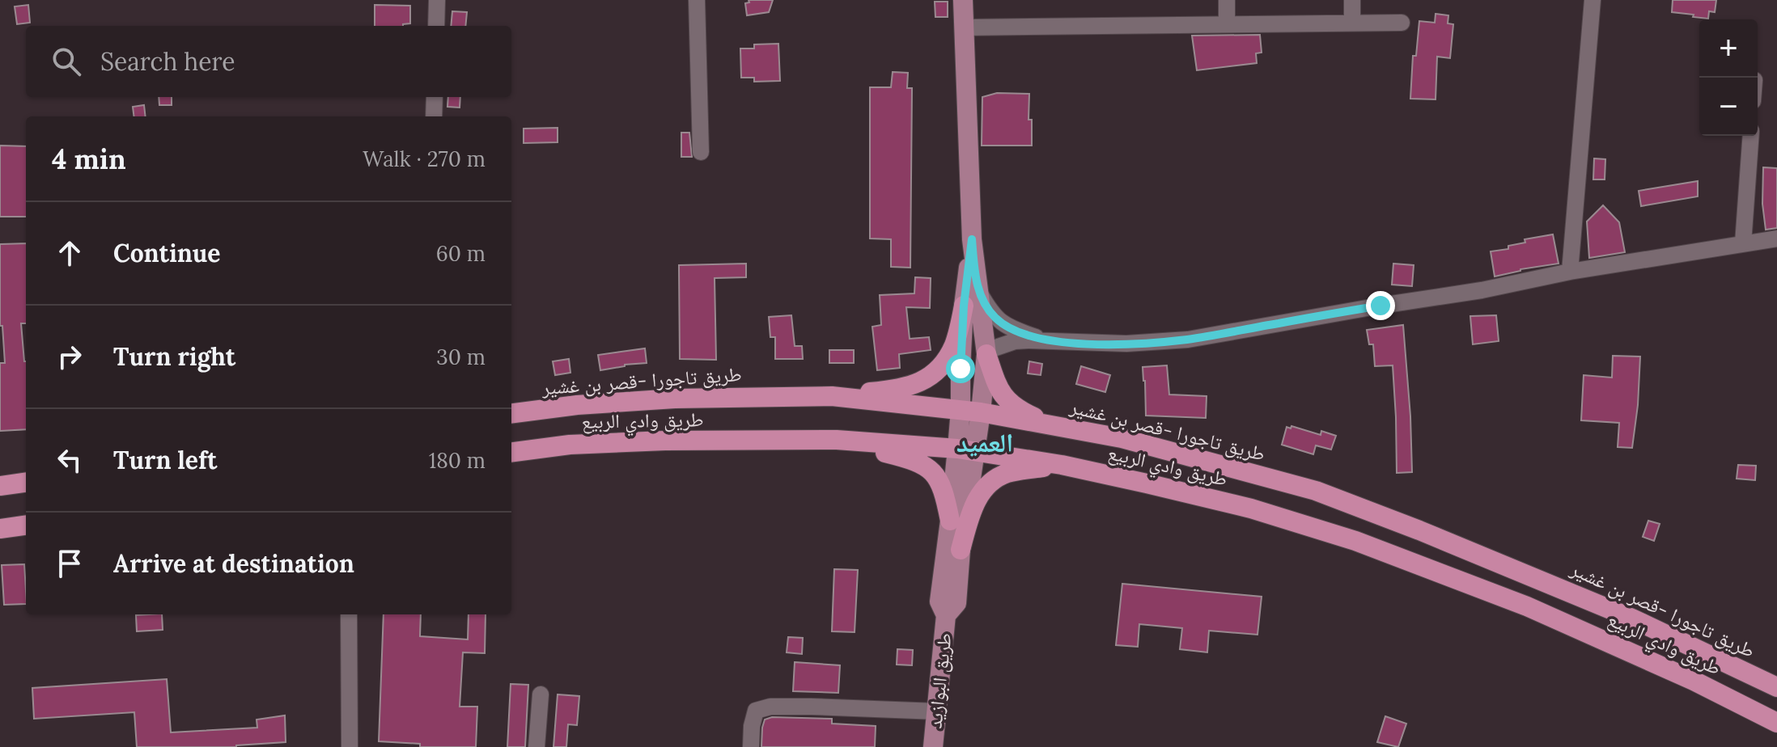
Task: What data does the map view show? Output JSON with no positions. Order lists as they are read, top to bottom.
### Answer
{
  "streets": {
    "highway": ["طريق تاجورا -قصر بن غشير", "طريق وادي الربيع"],
    "main road": ["طريق البوازيد"]
  },
  "districts": ["العميد"],
  "page": {
    "map_buttons": ["+", "−"],
    "search": "Search here",
    "heading": ["4 min", "Walk · 270 m"],
    "list": [
      ["Continue", "60 m"],
      ["Turn right", "30 m"],
      ["Turn left", "180 m"],
      "Arrive at destination"
    ]
  }
}
